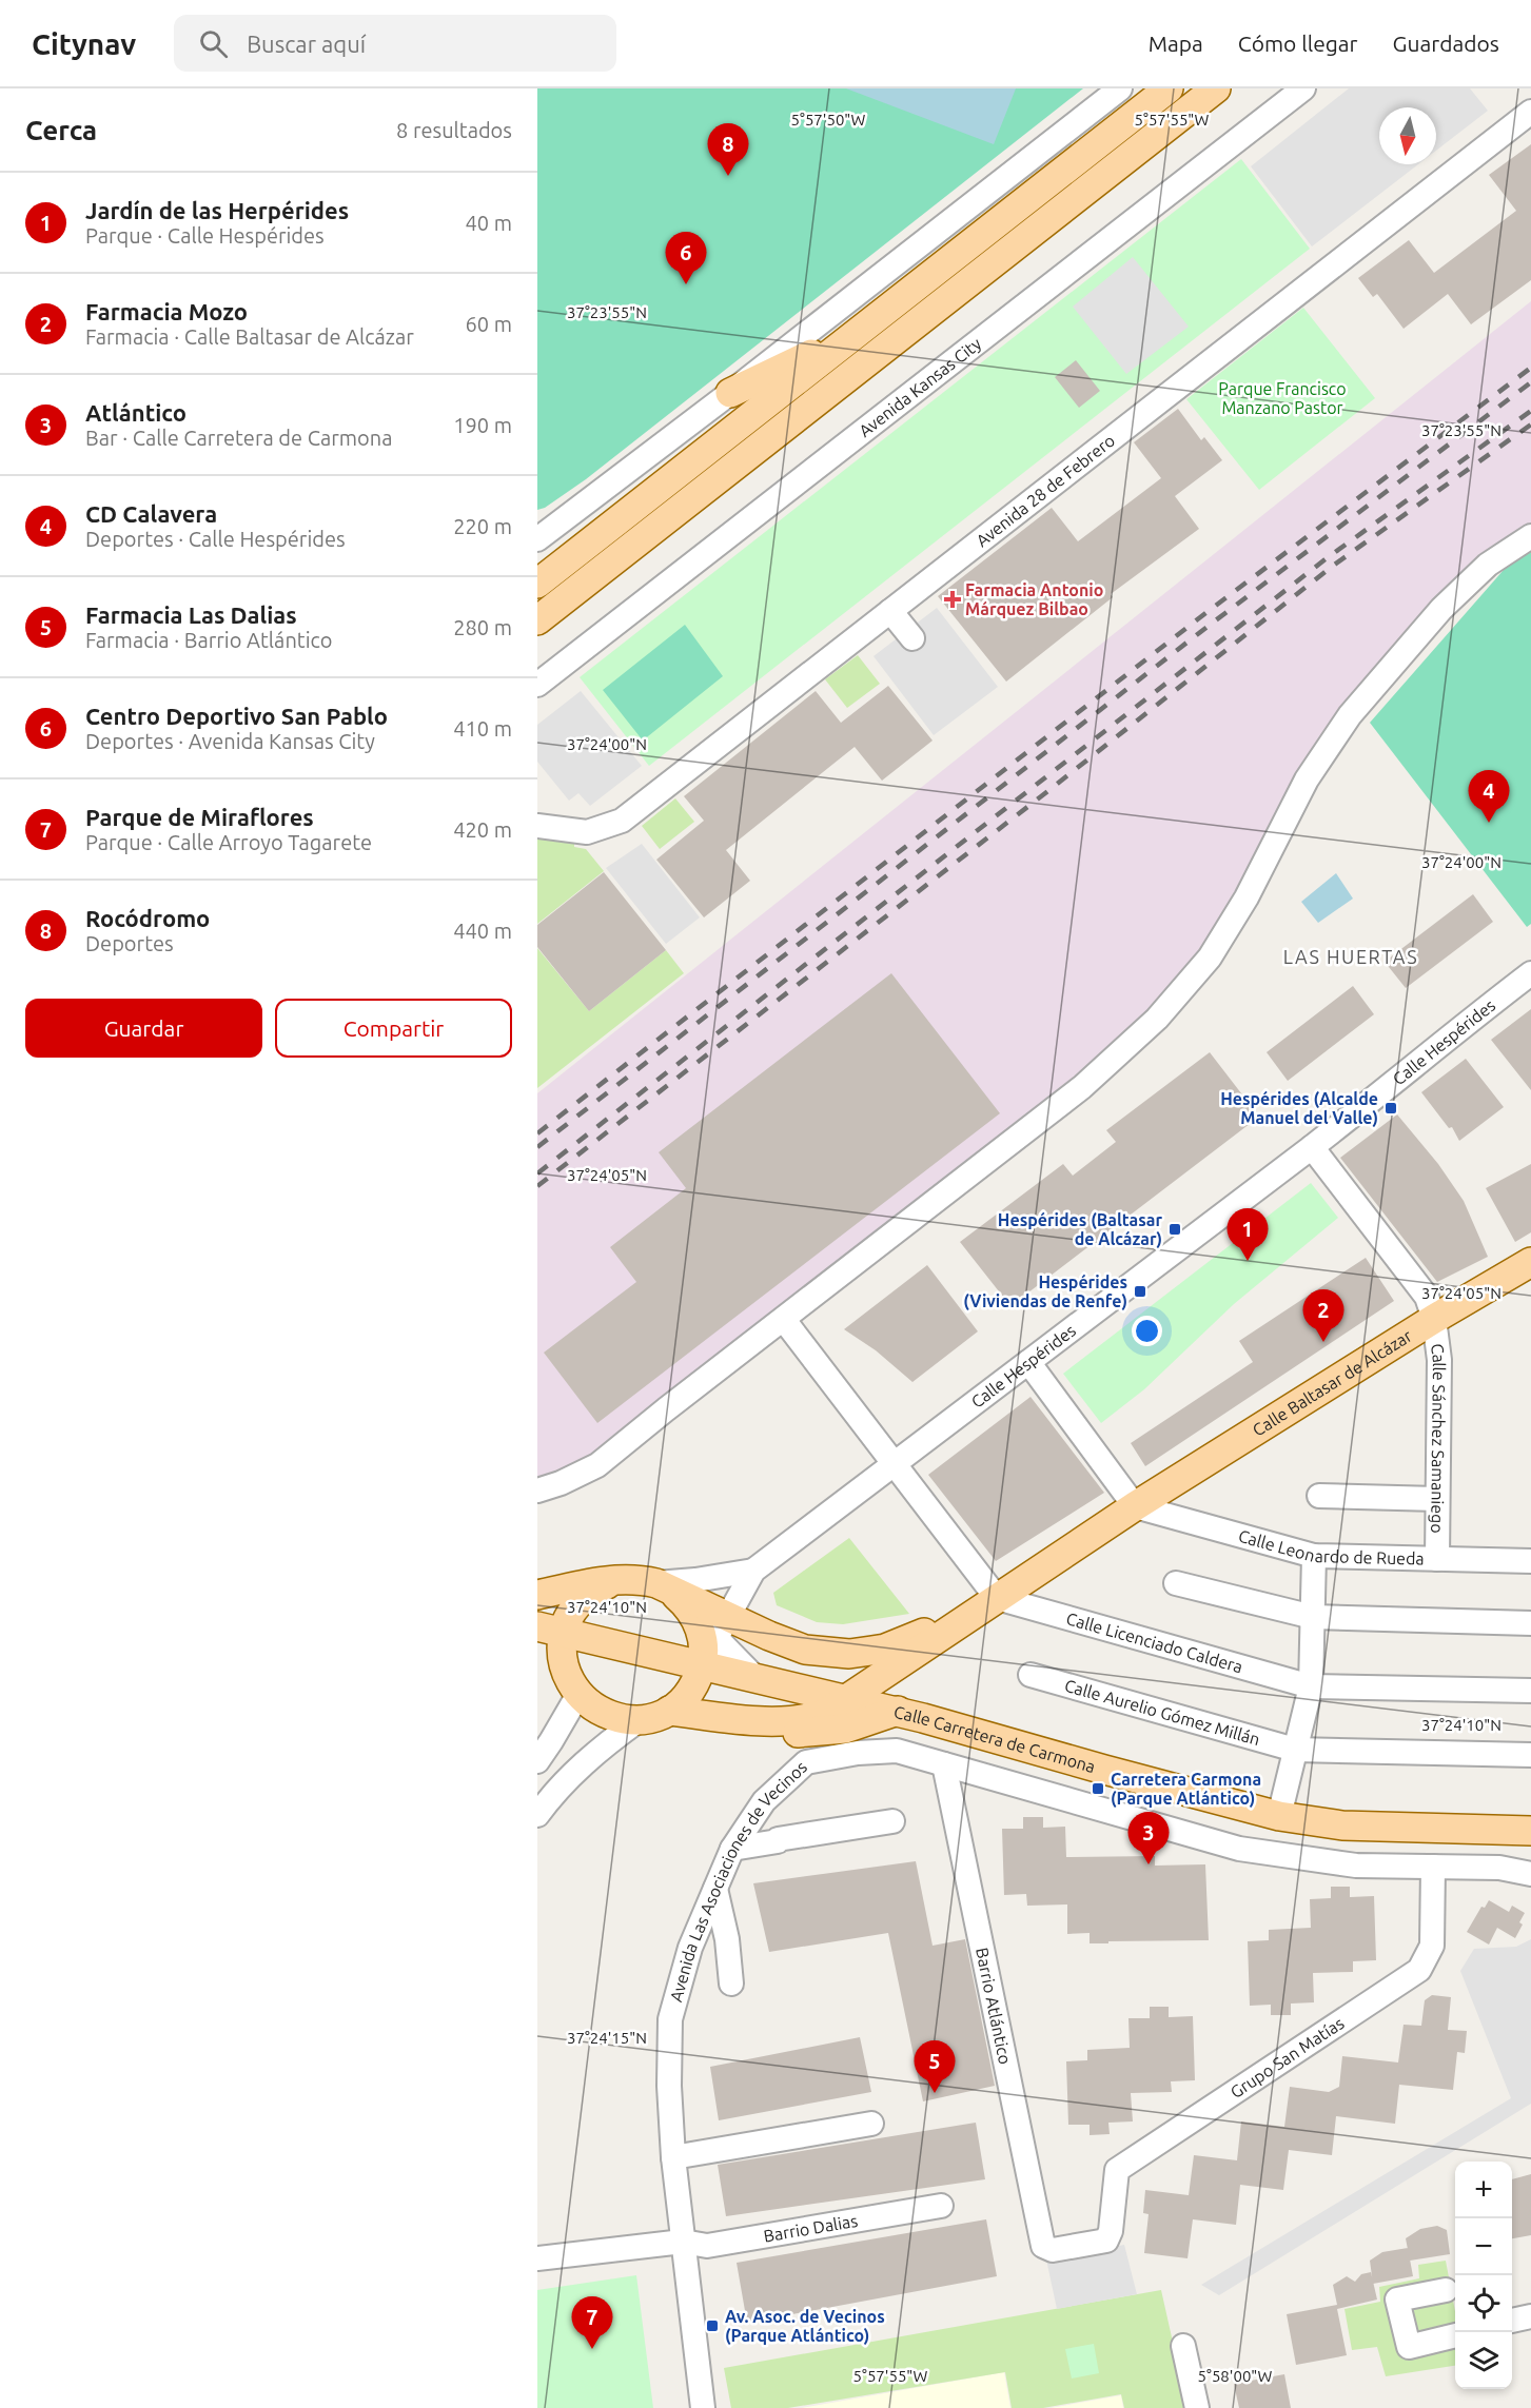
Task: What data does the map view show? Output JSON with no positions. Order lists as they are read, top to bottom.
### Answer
{
  "streets": {
    "main road": ["Calle Baltasar de Alcázar", "Calle Carretera de Carmona"],
    "street": [
      "Avenida Kansas City",
      "Avenida 28 de Febrero",
      "Calle Hespérides",
      "Calle Sánchez Samaniego",
      "Calle Leonardo de Rueda",
      "Calle Licenciado Caldera",
      "Calle Aurelio Gómez Millán",
      "Avenida Las Asociaciones de Vecinos",
      "Barrio Atlántico",
      "Grupo San Matías",
      "Barrio Dalias"
    ]
  },
  "crossings": [
    ["Calle Hespérides", "Calle Sánchez Samaniego"],
    ["Calle Baltasar de Alcázar", "Calle Sánchez Samaniego"],
    ["Calle Baltasar de Alcázar", "Calle Leonardo de Rueda"],
    ["Calle Baltasar de Alcázar", "Calle Licenciado Caldera"],
    ["Calle Sánchez Samaniego", "Calle Leonardo de Rueda"],
    ["Avenida Las Asociaciones de Vecinos", "Barrio Atlántico"],
    ["Avenida Las Asociaciones de Vecinos", "Grupo San Matías"],
    ["Avenida Las Asociaciones de Vecinos", "Barrio Dalias"],
    ["Barrio Atlántico", "Grupo San Matías"]
  ],
  "districts": ["LAS HUERTAS"],
  "parks": ["Parque Francisco Manzano Pastor"],
  "places": {
    "health": ["Farmacia Antonio Márquez Bilbao"],
    "transit": [
      "Hespérides (Alcalde Manuel del Valle)",
      "Hespérides (Baltasar de Alcázar)",
      "Hespérides (Viviendas de Renfe)",
      "Carretera Carmona (Parque Atlántico)",
      "Av. Asoc. de Vecinos (Parque Atlántico)"
    ]
  },
  "north": "bottom",
  "page": {
    "header": "Citynav",
    "search": "Buscar aquí",
    "nav": ["Mapa", "Cómo llegar", "Guardados"],
    "heading": ["Cerca", "8 resultados"],
    "pins": [
      "8",
      "6",
      "4",
      "1",
      "2",
      "3",
      "5",
      "7"
    ],
    "list": [
      {
        "mark": "1",
        "name": "Jardín de las Herpérides",
        "note": "Parque · Calle Hespérides",
        "value": "40 m"
      },
      {
        "mark": "2",
        "name": "Farmacia Mozo",
        "note": "Farmacia · Calle Baltasar de Alcázar",
        "value": "60 m"
      },
      {
        "mark": "3",
        "name": "Atlántico",
        "note": "Bar · Calle Carretera de Carmona",
        "value": "190 m"
      },
      {
        "mark": "4",
        "name": "CD Calavera",
        "note": "Deportes · Calle Hespérides",
        "value": "220 m"
      },
      {
        "mark": "5",
        "name": "Farmacia Las Dalias",
        "note": "Farmacia · Barrio Atlántico",
        "value": "280 m"
      },
      {
        "mark": "6",
        "name": "Centro Deportivo San Pablo",
        "note": "Deportes · Avenida Kansas City",
        "value": "410 m"
      },
      {
        "mark": "7",
        "name": "Parque de Miraflores",
        "note": "Parque · Calle Arroyo Tagarete",
        "value": "420 m"
      },
      {
        "mark": "8",
        "name": "Rocódromo",
        "note": "Deportes",
        "value": "440 m"
      }
    ],
    "buttons": ["Guardar", "Compartir"],
    "map_buttons": ["+", "−"]
  },
  "coordinates": [
    "5°57'50\"W",
    "5°57'55\"W",
    "37°23'55\"N",
    "37°24'00\"N",
    "37°24'05\"N",
    "37°24'10\"N",
    "37°24'15\"N",
    "5°58'00\"W"
  ]
}
